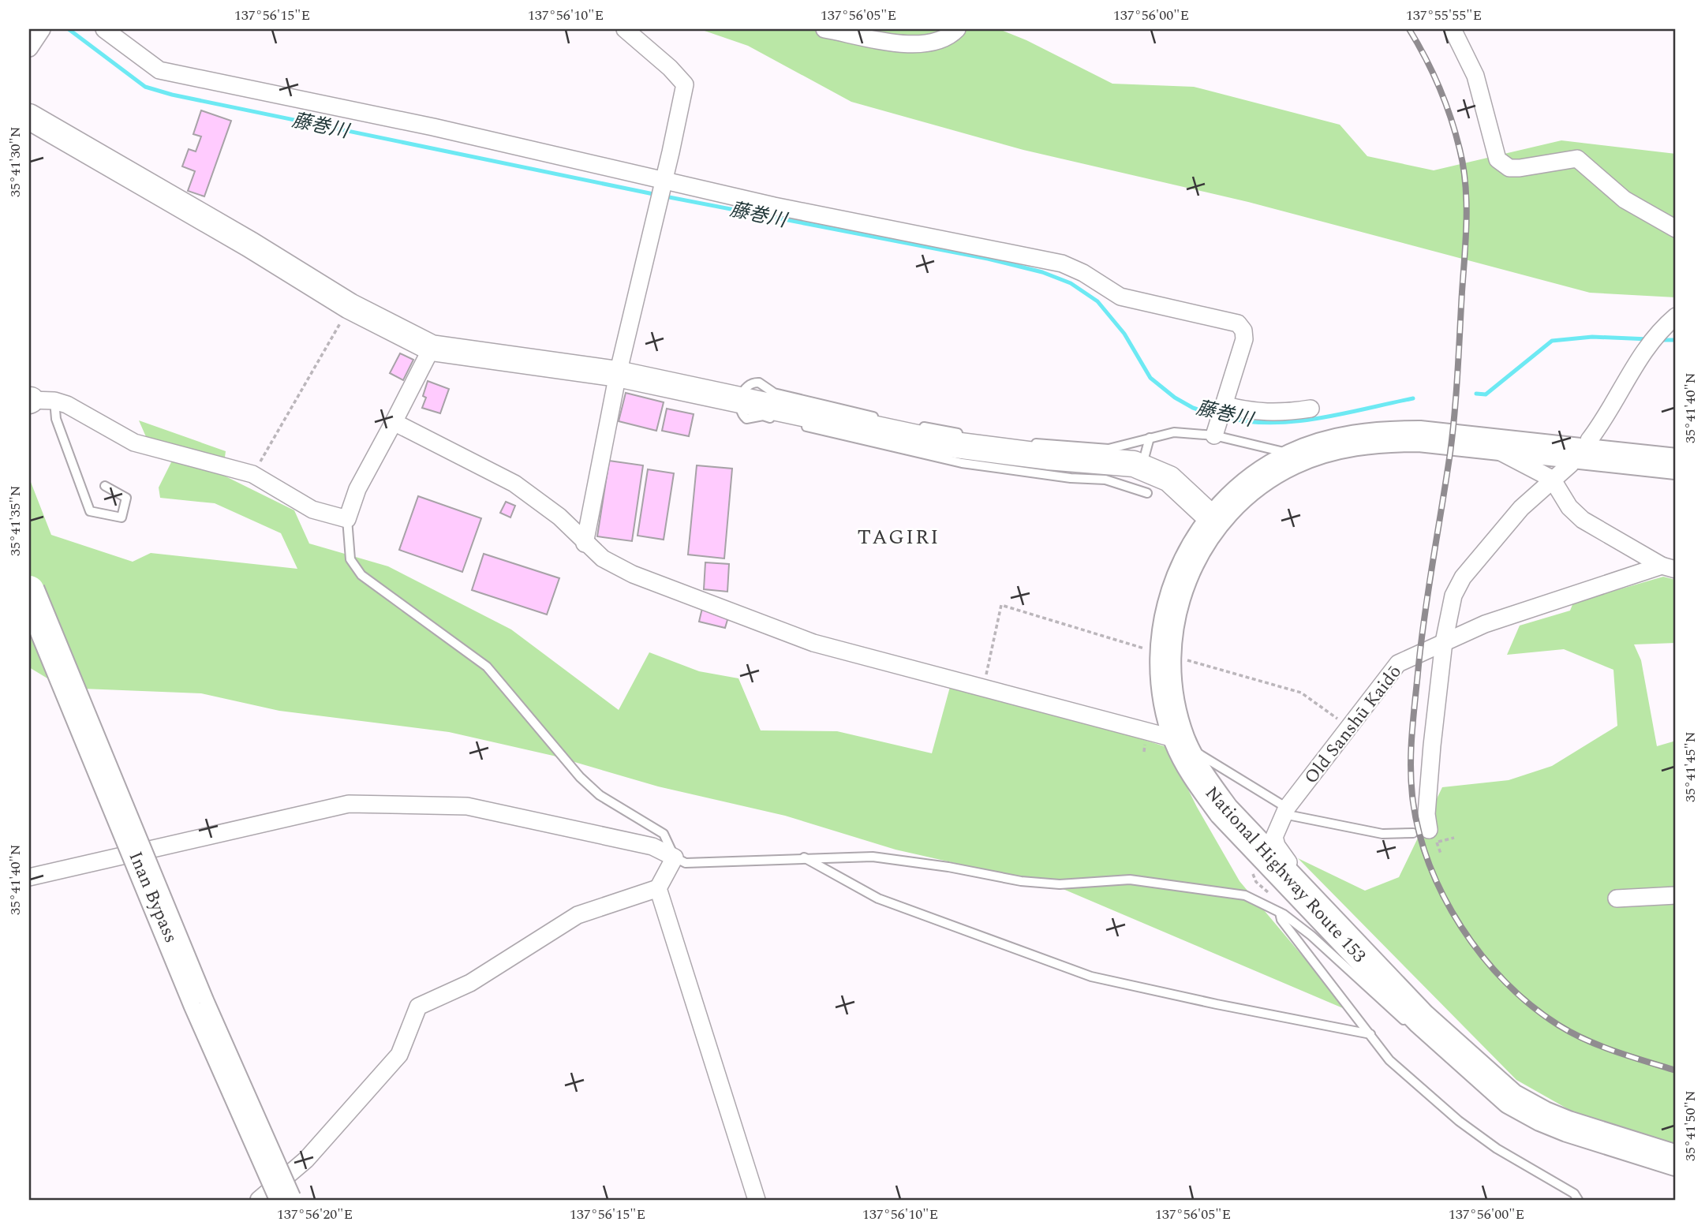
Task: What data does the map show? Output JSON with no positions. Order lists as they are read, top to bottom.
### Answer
{
  "streets": {
    "highway": ["National Highway Route 153", "Inan Bypass"],
    "street": ["Old Sanshū Kaidō"]
  },
  "crossings": [
    ["Old Sanshū Kaidō", "National Highway Route 153"]
  ],
  "districts": ["TAGIRI"],
  "water": ["藤巻川"],
  "coordinates": [
    "137°56'15\"E",
    "137°56'10\"E",
    "137°56'05\"E",
    "137°56'00\"E",
    "137°55'55\"E",
    "35°41'30\"N",
    "35°41'40\"N",
    "35°41'35\"N",
    "35°41'45\"N",
    "35°41'50\"N",
    "137°56'20\"E"
  ]
}
